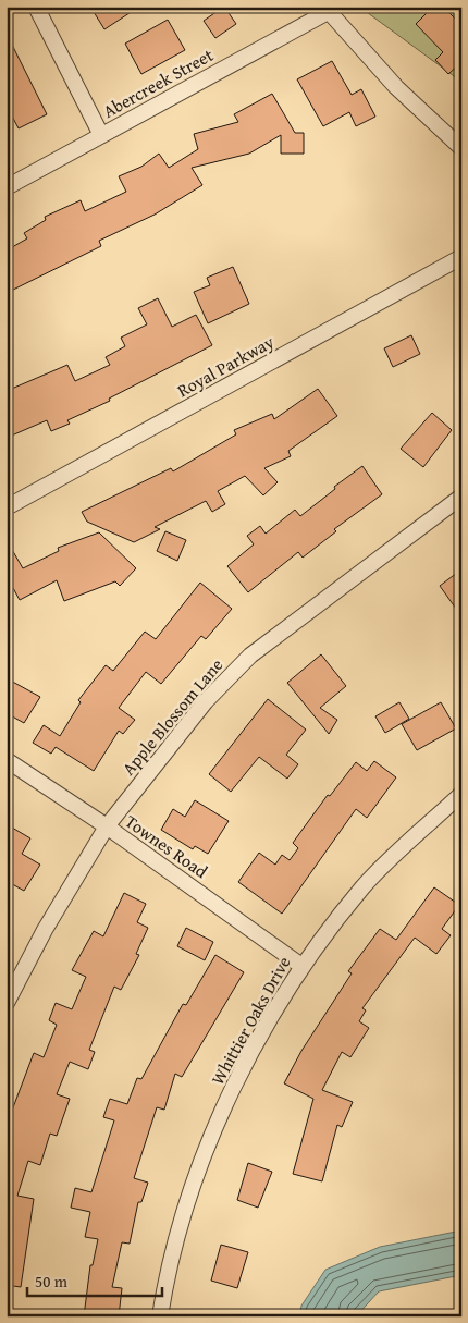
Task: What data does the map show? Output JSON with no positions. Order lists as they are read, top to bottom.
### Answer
{
  "streets": {
    "street": [
      "Abercreek Street",
      "Royal Parkway",
      "Apple Blossom Lane",
      "Townes Road",
      "Whittier Oaks Drive"
    ]
  },
  "crossings": [
    ["Apple Blossom Lane", "Townes Road"],
    ["Townes Road", "Whittier Oaks Drive"]
  ],
  "scale_bar": "50 m"
}
